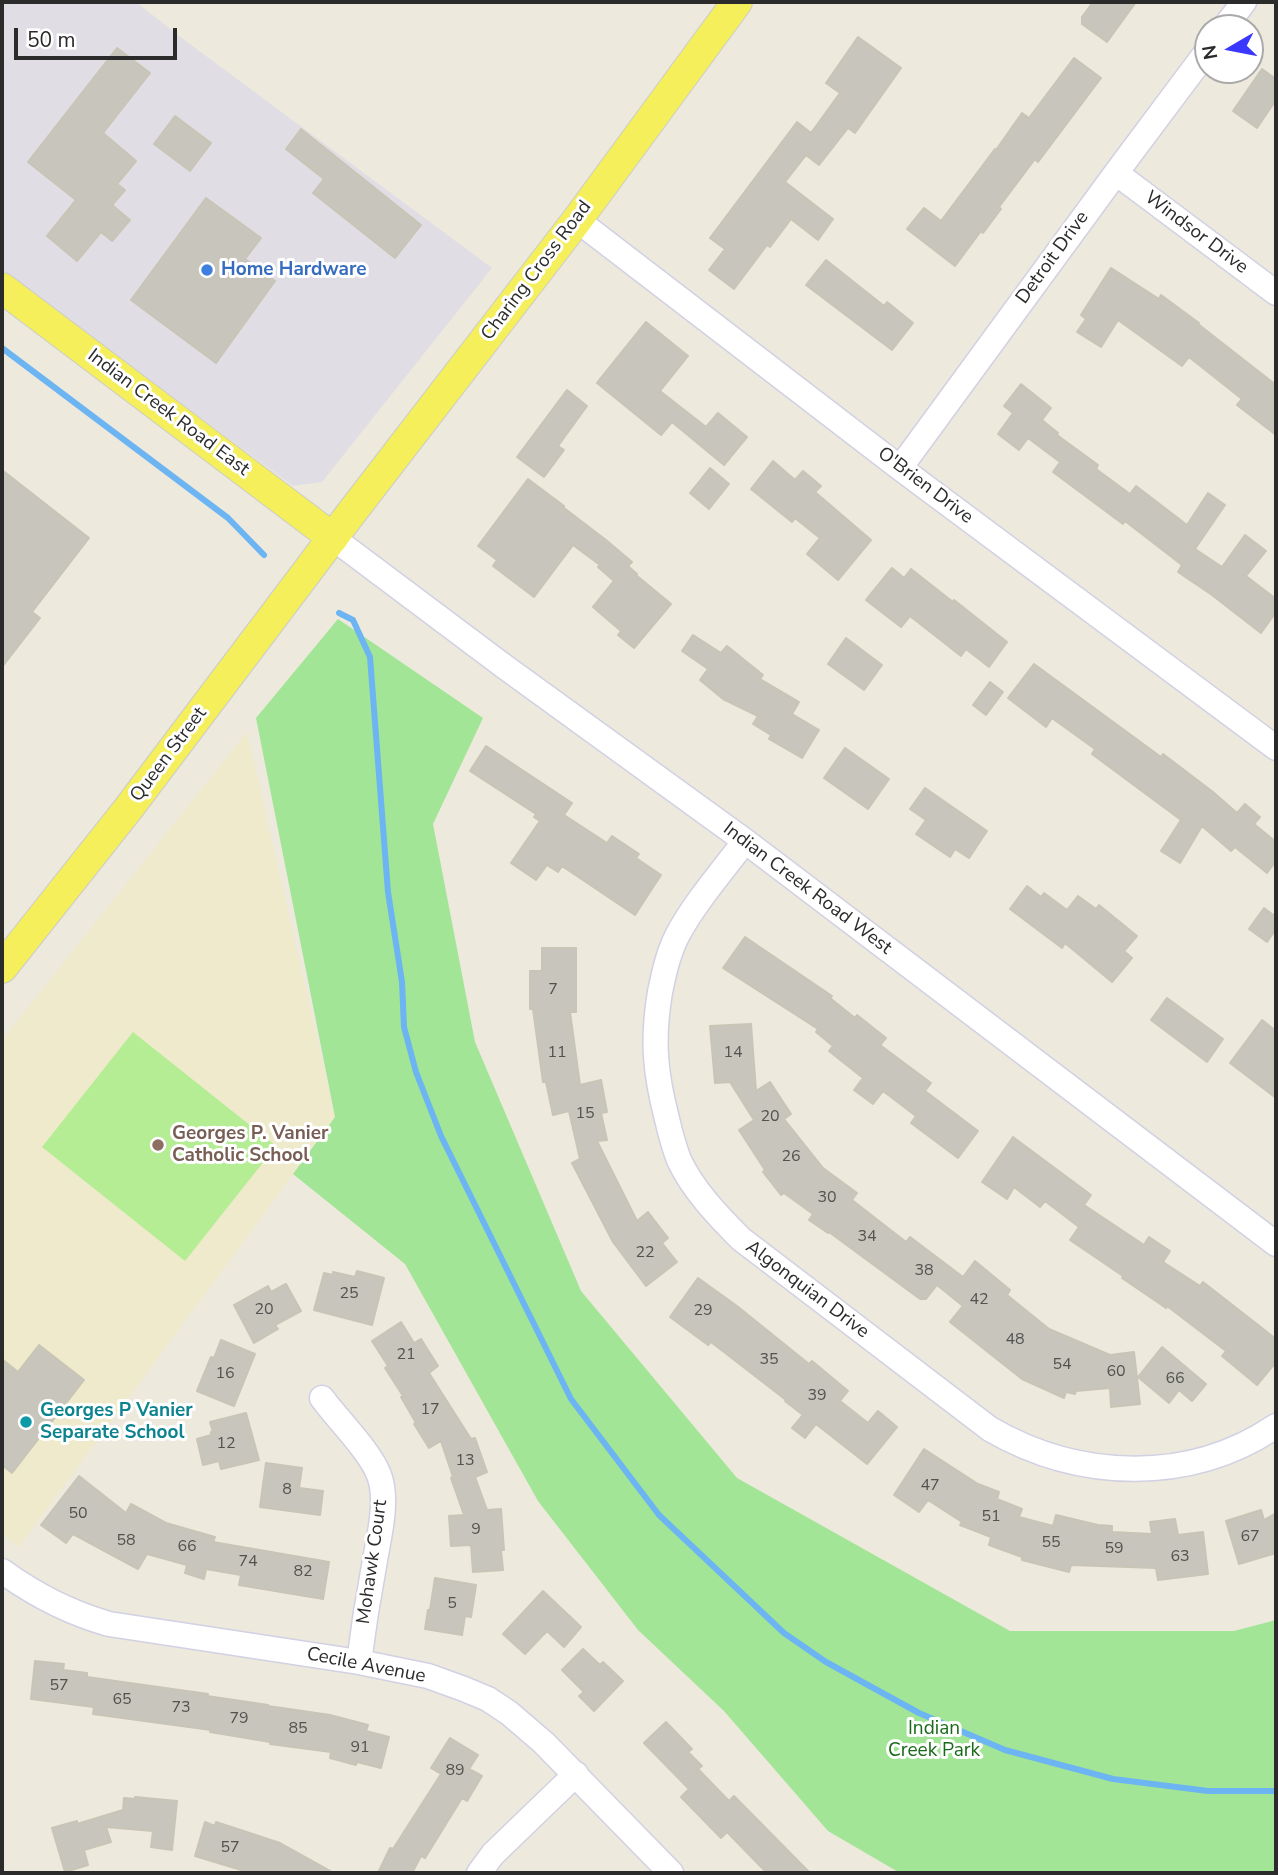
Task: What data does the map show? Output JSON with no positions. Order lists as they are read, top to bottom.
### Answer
{
  "streets": {
    "main road": ["Charing Cross Road", "Indian Creek Road East", "Queen Street"],
    "street": [
      "Windsor Drive",
      "Detroit Drive",
      "O'Brien Drive",
      "Indian Creek Road West",
      "Algonquian Drive",
      "Mohawk Court",
      "Cecile Avenue"
    ]
  },
  "crossings": [
    ["Windsor Drive", "Detroit Drive"],
    ["Detroit Drive", "O'Brien Drive"],
    ["Charing Cross Road", "Indian Creek Road East"],
    ["Charing Cross Road", "O'Brien Drive"],
    ["Charing Cross Road", "Queen Street"],
    ["Charing Cross Road", "Indian Creek Road West"],
    ["Indian Creek Road East", "Queen Street"],
    ["Indian Creek Road East", "Indian Creek Road West"],
    ["Queen Street", "Indian Creek Road West"],
    ["Indian Creek Road West", "Algonquian Drive"],
    ["Mohawk Court", "Cecile Avenue"]
  ],
  "parks": ["Indian Creek Park"],
  "places": ["Home Hardware", "Georges P. Vanier Catholic School", "Georges P Vanier Separate School"],
  "house_numbers": [
    "7",
    "11",
    "14",
    "15",
    "20",
    "26",
    "30",
    "34",
    "22",
    "38",
    "25",
    "42",
    "20",
    "29",
    "48",
    "21",
    "35",
    "54",
    "60",
    "16",
    "66",
    "39",
    "17",
    "12",
    "13",
    "47",
    "8",
    "50",
    "51",
    "9",
    "67",
    "58",
    "55",
    "66",
    "59",
    "63",
    "74",
    "82",
    "5",
    "57",
    "65",
    "73",
    "79",
    "85",
    "91",
    "89",
    "57"
  ],
  "scale_bar": "50 m",
  "north": "left"
}
